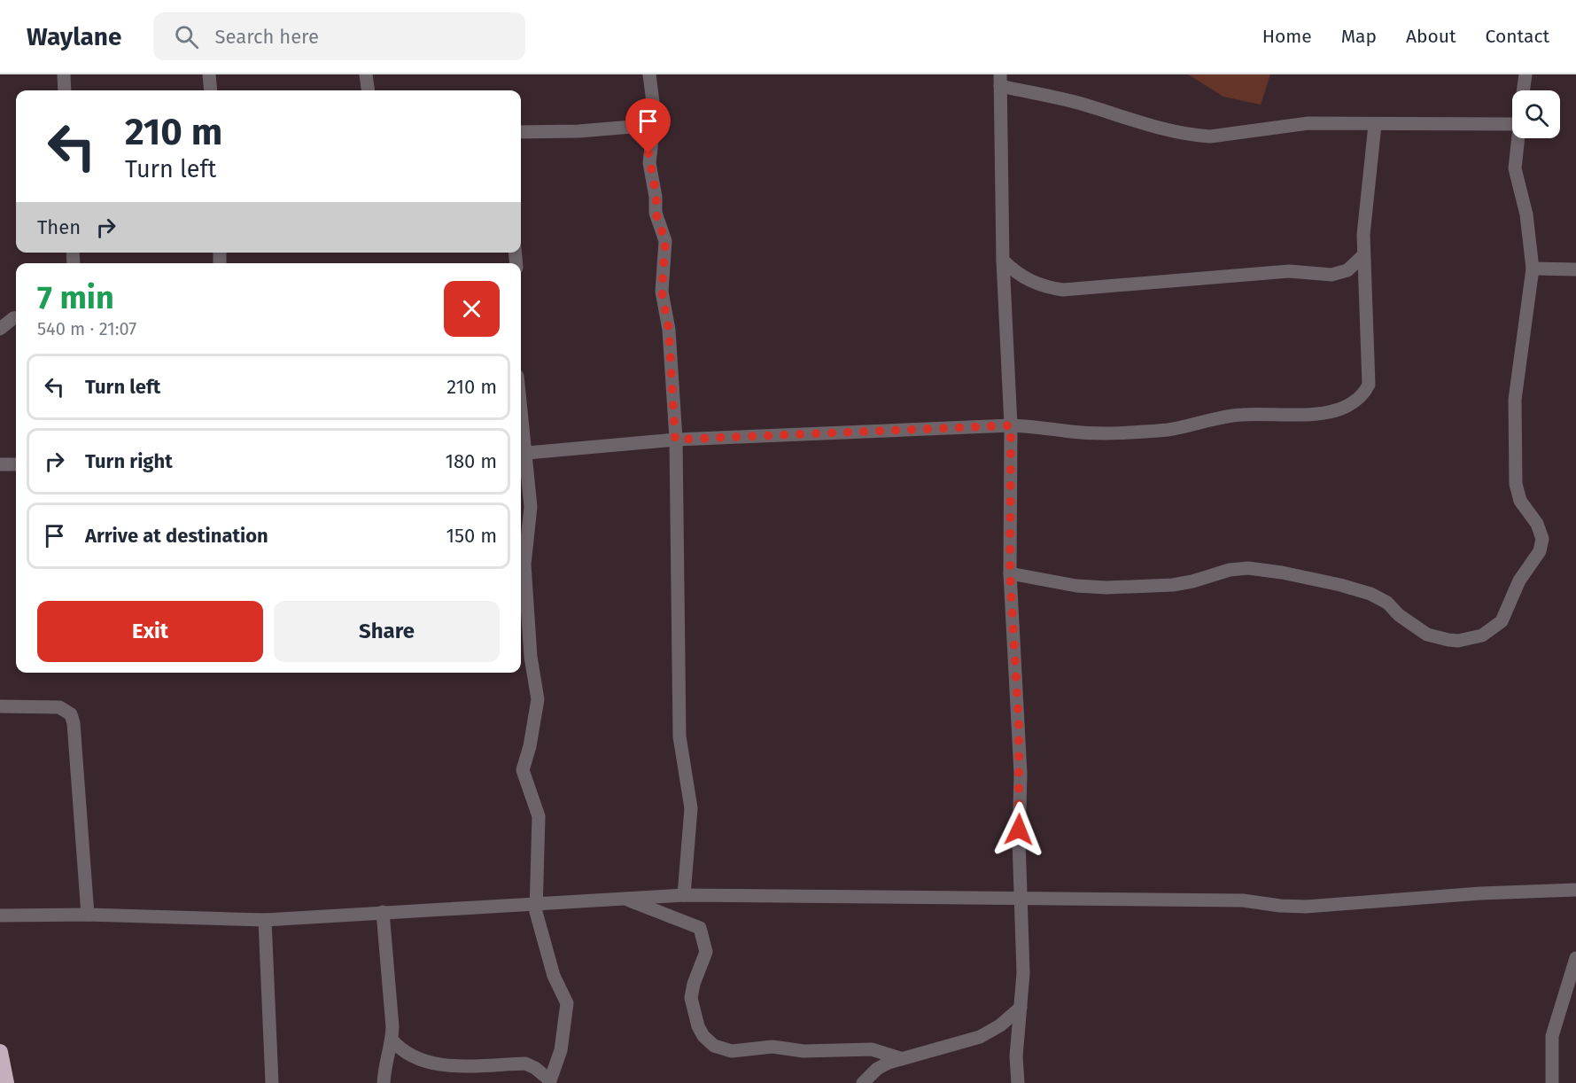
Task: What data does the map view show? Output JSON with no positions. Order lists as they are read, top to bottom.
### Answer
{
  "page": {
    "header": "Waylane",
    "search": "Search here",
    "nav": [
      "Home",
      "Map",
      "About",
      "Contact"
    ],
    "turn": ["210 m", "Turn left"],
    "then": "Then",
    "heading": ["7 min", "540 m · 21:07"],
    "list": [
      {
        "name": "Turn left",
        "value": "210 m"
      },
      {
        "name": "Turn right",
        "value": "180 m"
      },
      {
        "name": "Arrive at destination",
        "value": "150 m"
      }
    ],
    "buttons": ["Exit", "Share"]
  }
}
